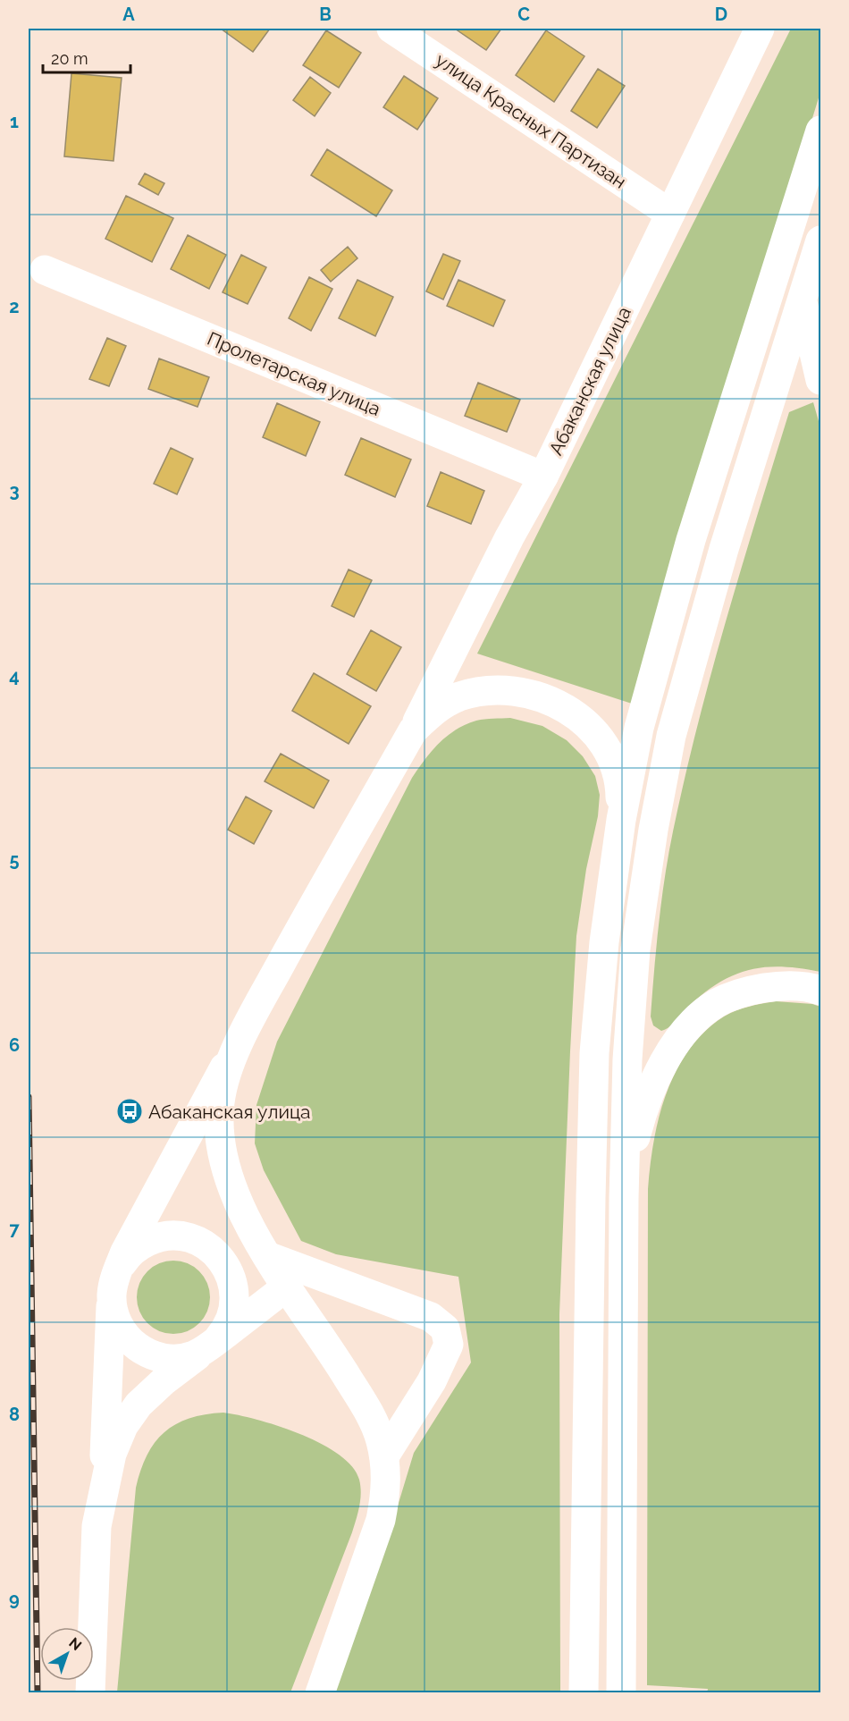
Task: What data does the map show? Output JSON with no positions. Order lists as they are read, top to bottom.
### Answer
{
  "streets": {
    "main road": ["улица Красных Партизан", "Пролетарская улица", "Абаканская улица"]
  },
  "crossings": [
    ["улица Красных Партизан", "Абаканская улица"],
    ["Пролетарская улица", "Абаканская улица"]
  ],
  "places": {
    "bus stop": ["Абаканская улица"]
  },
  "scale_bar": "20 m",
  "north": "top right",
  "grid": {
    "columns": [
      "A",
      "B",
      "C",
      "D"
    ],
    "rows": [
      "1",
      "2",
      "3",
      "4",
      "5",
      "6",
      "7",
      "8",
      "9"
    ]
  }
}
